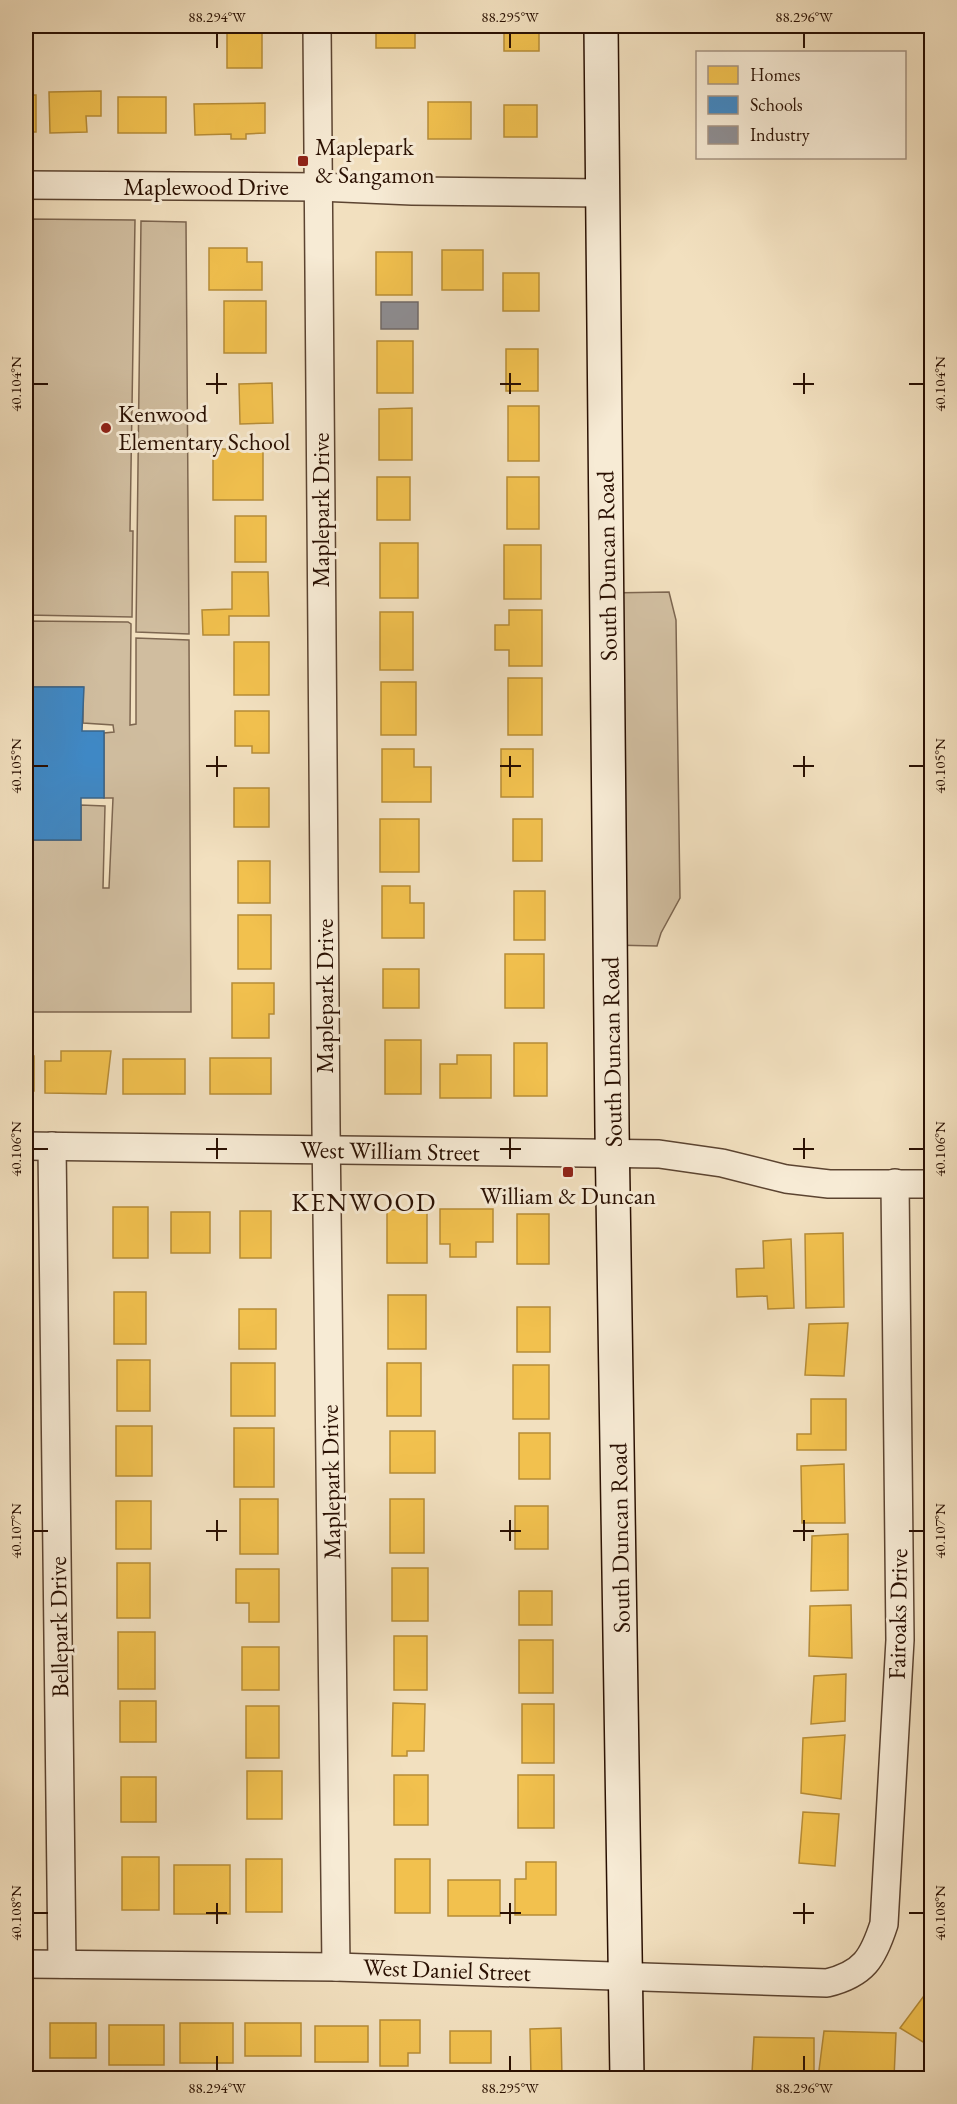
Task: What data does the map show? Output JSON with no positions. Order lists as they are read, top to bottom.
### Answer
{
  "streets": {
    "main road": ["South Duncan Road"],
    "street": [
      "Maplewood Drive",
      "Maplepark Drive",
      "West William Street",
      "Fairoaks Drive",
      "Bellepark Drive",
      "West Daniel Street"
    ]
  },
  "crossings": [
    ["Maplewood Drive", "Maplepark Drive"],
    ["Maplewood Drive", "South Duncan Road"],
    ["Maplepark Drive", "West William Street"],
    ["Maplepark Drive", "West Daniel Street"],
    ["South Duncan Road", "West William Street"],
    ["South Duncan Road", "West Daniel Street"],
    ["West William Street", "Fairoaks Drive"],
    ["West William Street", "Bellepark Drive"],
    ["Fairoaks Drive", "West Daniel Street"],
    ["Bellepark Drive", "West Daniel Street"]
  ],
  "districts": ["KENWOOD"],
  "places": {
    "transit": ["Maplepark & Sangamon", "William & Duncan"],
    "other": ["Kenwood Elementary School"]
  },
  "legend": ["Homes", "Schools", "Industry"],
  "coordinates": [
    "88.294°W",
    "88.295°W",
    "88.296°W",
    "40.104°N",
    "40.105°N",
    "40.106°N",
    "40.107°N",
    "40.108°N"
  ]
}
